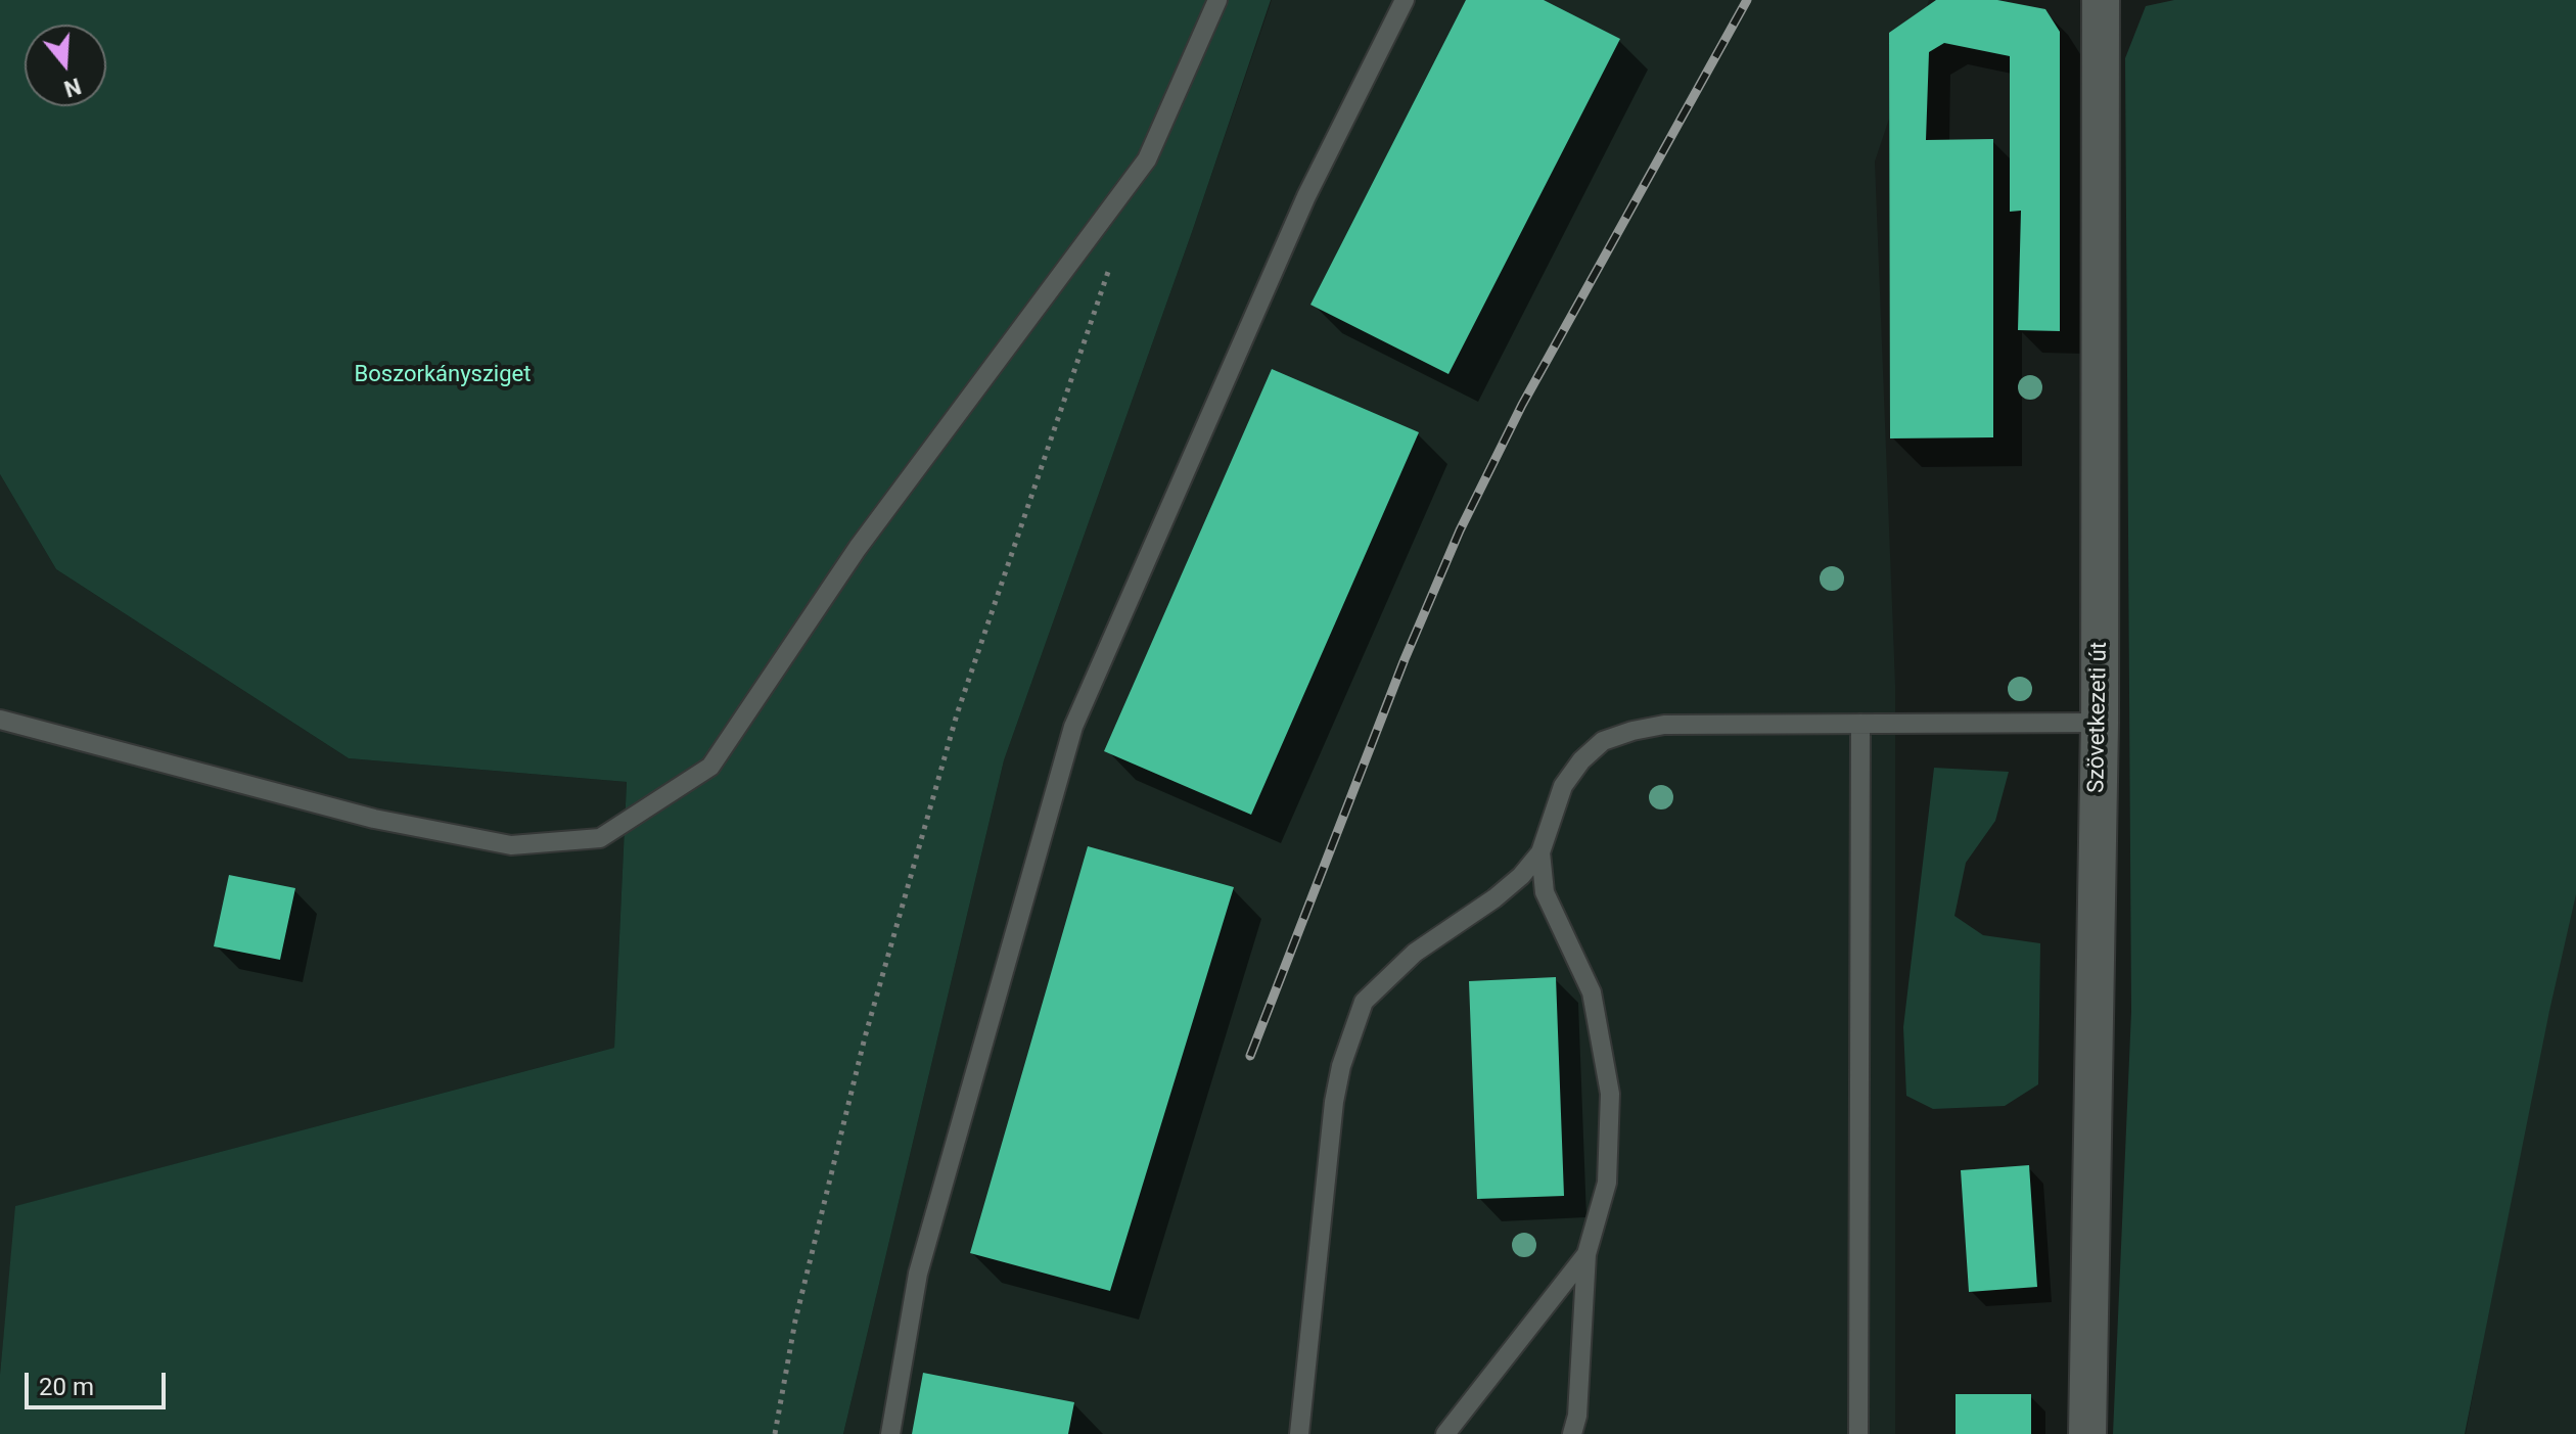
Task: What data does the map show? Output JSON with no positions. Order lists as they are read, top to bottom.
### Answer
{
  "streets": {
    "street": ["Szövetkezeti út"]
  },
  "parks": ["Boszorkánysziget"],
  "scale_bar": "20 m",
  "north": "bottom"
}
